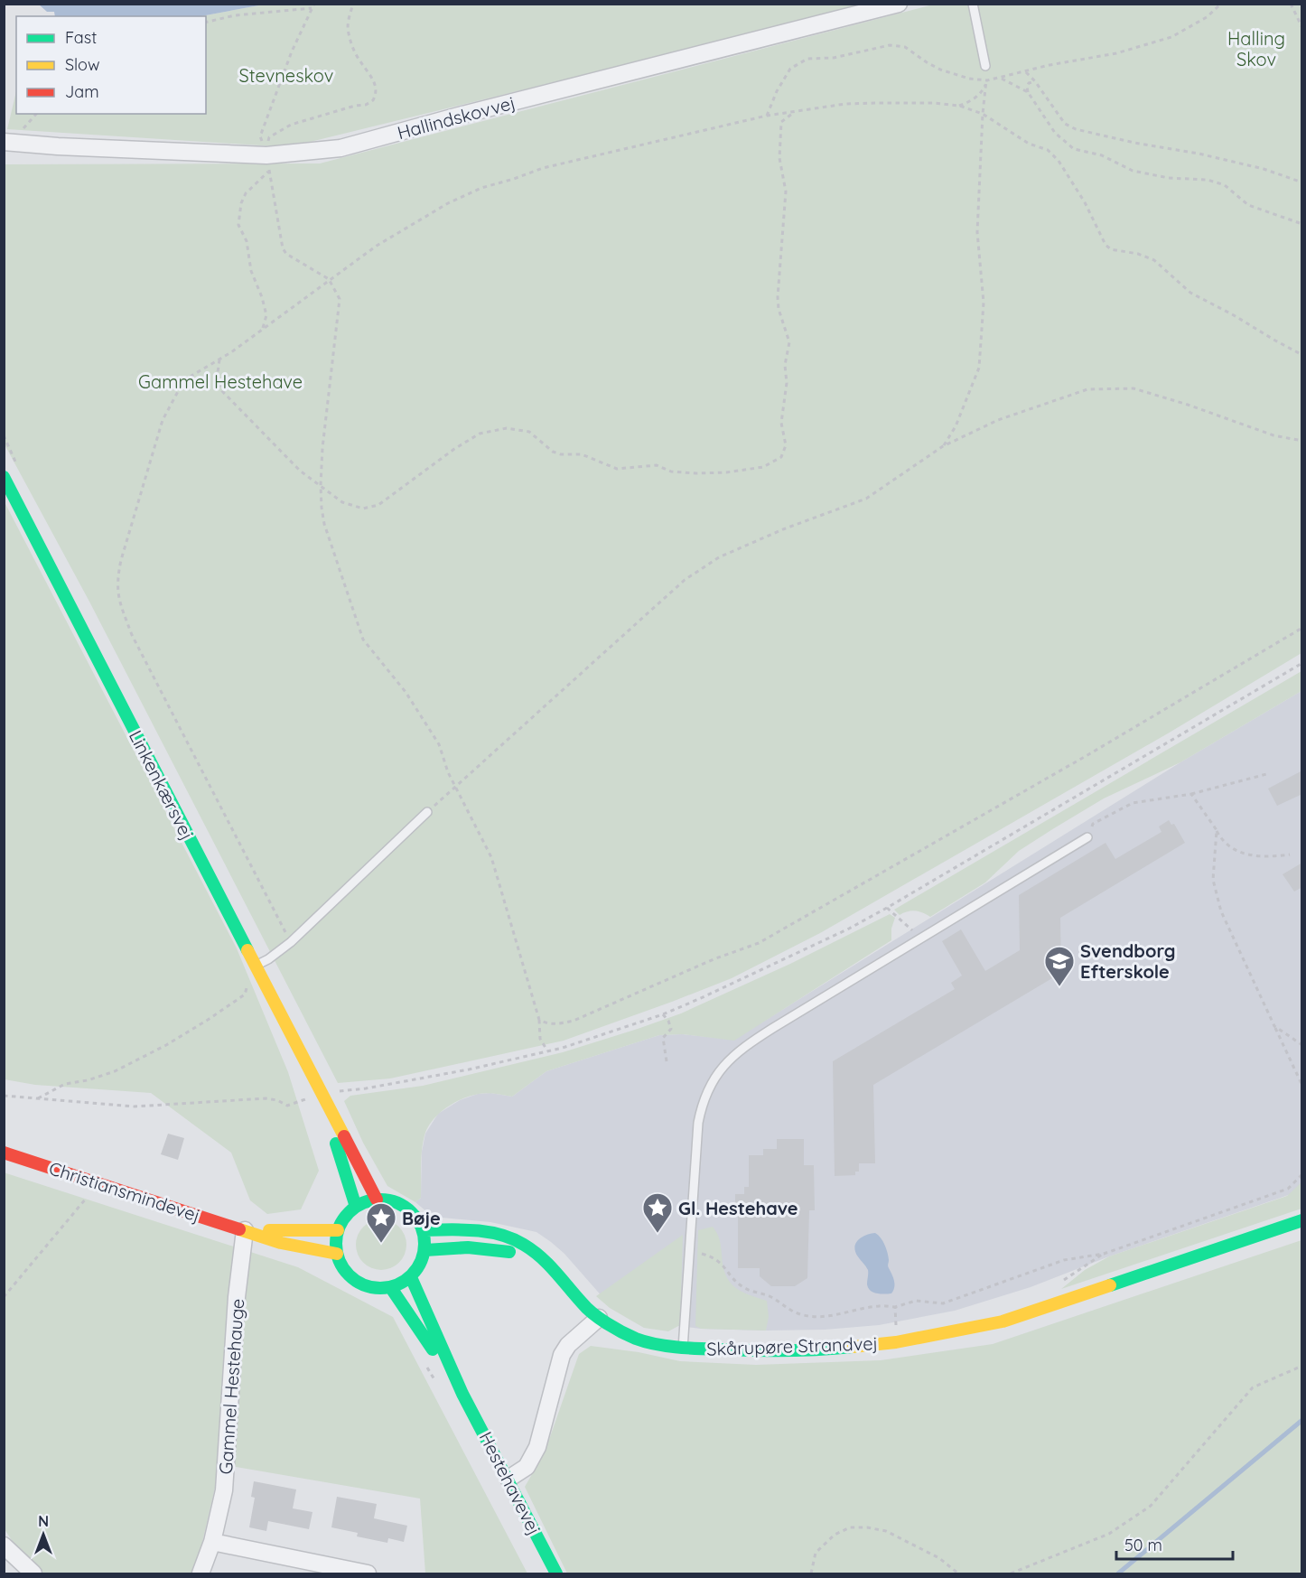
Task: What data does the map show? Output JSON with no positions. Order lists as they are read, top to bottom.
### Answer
{
  "streets": {
    "street": [
      "Hallindskovvej",
      "Linkenkærsvej",
      "Christiansmindevej",
      "Skårupøre Strandvej",
      "Gammel Hestehauge",
      "Hestehavevej"
    ]
  },
  "crossings": [
    ["Linkenkærsvej", "Christiansmindevej"],
    ["Linkenkærsvej", "Skårupøre Strandvej"],
    ["Linkenkærsvej", "Hestehavevej"],
    ["Christiansmindevej", "Skårupøre Strandvej"],
    ["Christiansmindevej", "Gammel Hestehauge"],
    ["Christiansmindevej", "Hestehavevej"],
    ["Skårupøre Strandvej", "Hestehavevej"]
  ],
  "parks": ["Halling Skov", "Stevneskov", "Gammel Hestehave"],
  "places": {
    "school or university": ["Svendborg Efterskole"],
    "place": ["Gl. Hestehave", "Bøje"]
  },
  "legend": ["Fast", "Slow", "Jam"],
  "scale_bar": "50 m",
  "north": "top"
}
